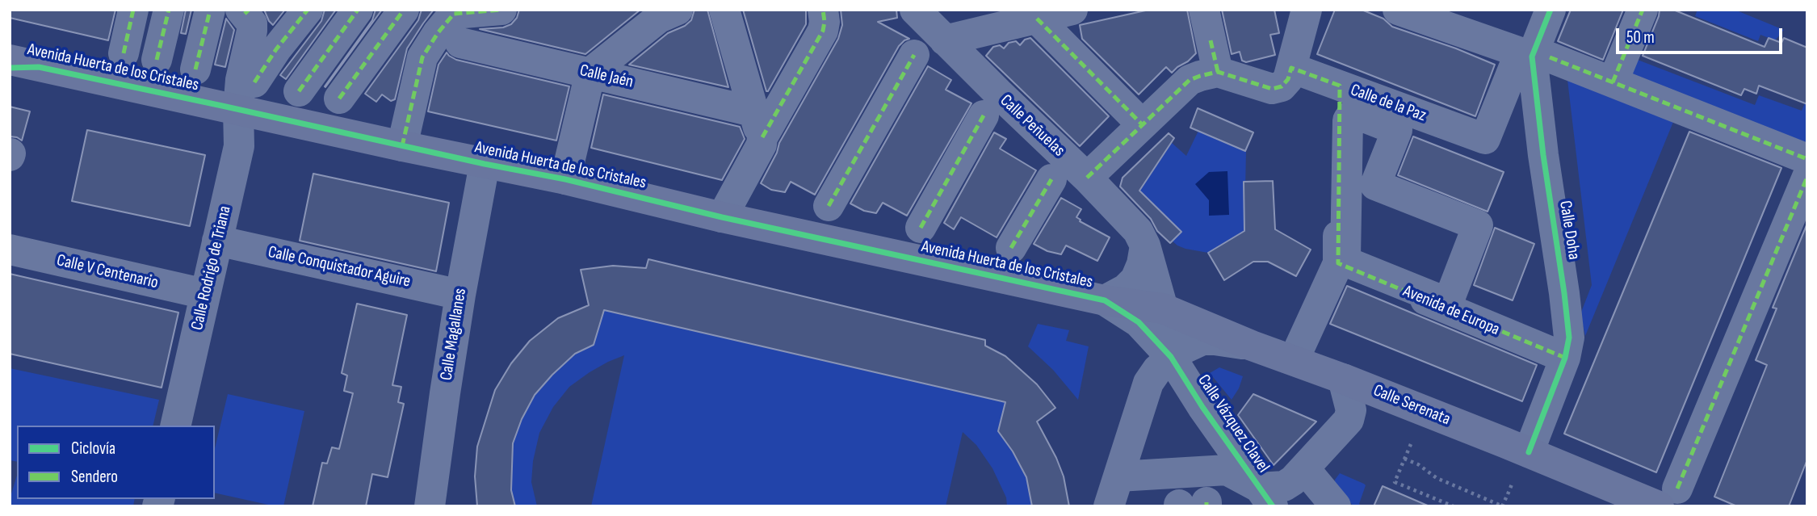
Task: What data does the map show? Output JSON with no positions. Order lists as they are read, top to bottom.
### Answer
{
  "streets": {
    "main road": ["Avenida Huerta de los Cristales", "Calle Serenata"],
    "street": [
      "Calle Jaén",
      "Calle de la Paz",
      "Calle Peñuelas",
      "Calle Doha",
      "Calle Conquistador Aguire",
      "Calle Rodrigo de Triana",
      "Calle V Centenario",
      "Avenida de Europa",
      "Calle Magallanes",
      "Calle Vázquez Clavel"
    ]
  },
  "crossings": [
    ["Avenida Huerta de los Cristales", "Calle Peñuelas"],
    ["Avenida Huerta de los Cristales", "Calle Rodrigo de Triana"],
    ["Avenida Huerta de los Cristales", "Calle Magallanes"],
    ["Avenida Huerta de los Cristales", "Calle Serenata"],
    ["Avenida Huerta de los Cristales", "Calle Vázquez Clavel"],
    ["Calle de la Paz", "Calle Doha"],
    ["Calle Peñuelas", "Calle Serenata"],
    ["Calle Peñuelas", "Calle Vázquez Clavel"],
    ["Calle Doha", "Avenida de Europa"],
    ["Calle Doha", "Calle Serenata"],
    ["Calle Conquistador Aguire", "Calle Rodrigo de Triana"],
    ["Calle Conquistador Aguire", "Calle Magallanes"],
    ["Calle Rodrigo de Triana", "Calle V Centenario"],
    ["Calle Serenata", "Calle Vázquez Clavel"]
  ],
  "legend": ["Ciclovía", "Sendero"],
  "scale_bar": "50 m"
}
